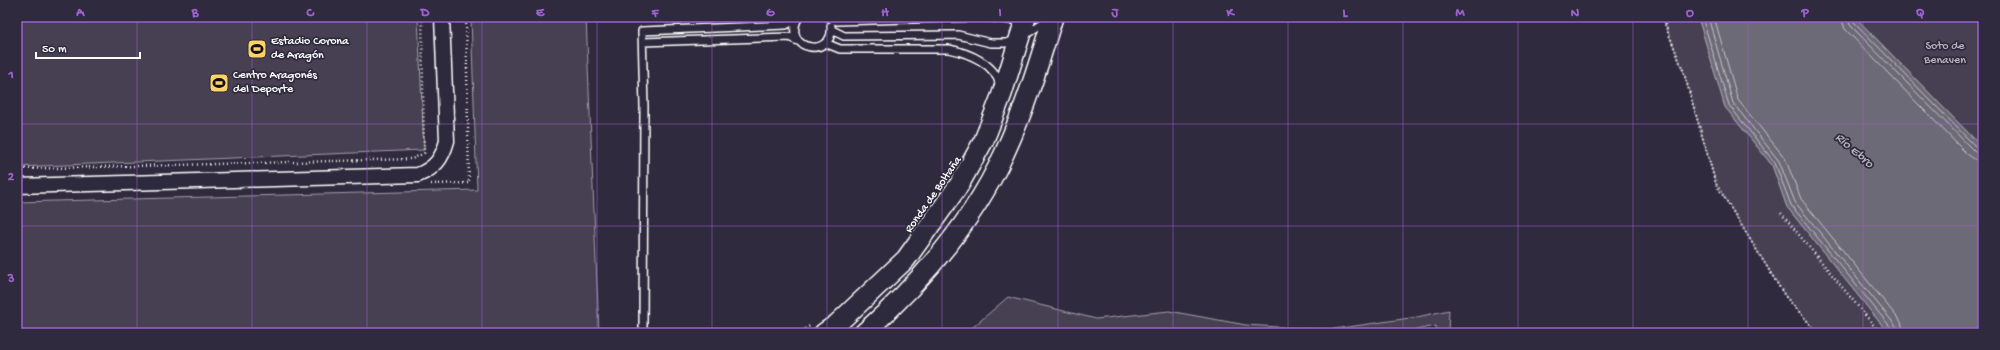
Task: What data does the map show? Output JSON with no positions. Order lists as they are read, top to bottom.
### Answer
{
  "streets": {
    "main road": ["Ronda de Boltaña"]
  },
  "water": ["Río Ebro"],
  "parks": ["Soto de Benaven"],
  "places": {
    "sports": ["Estadio Corona de Aragón", "Centro Aragonés del Deporte"]
  },
  "scale_bar": "50 m",
  "grid": {
    "columns": [
      "A",
      "B",
      "C",
      "D",
      "E",
      "F",
      "G",
      "H",
      "I",
      "J",
      "K",
      "L",
      "M",
      "N",
      "O",
      "P",
      "Q"
    ],
    "rows": ["1", "2", "3"]
  }
}
